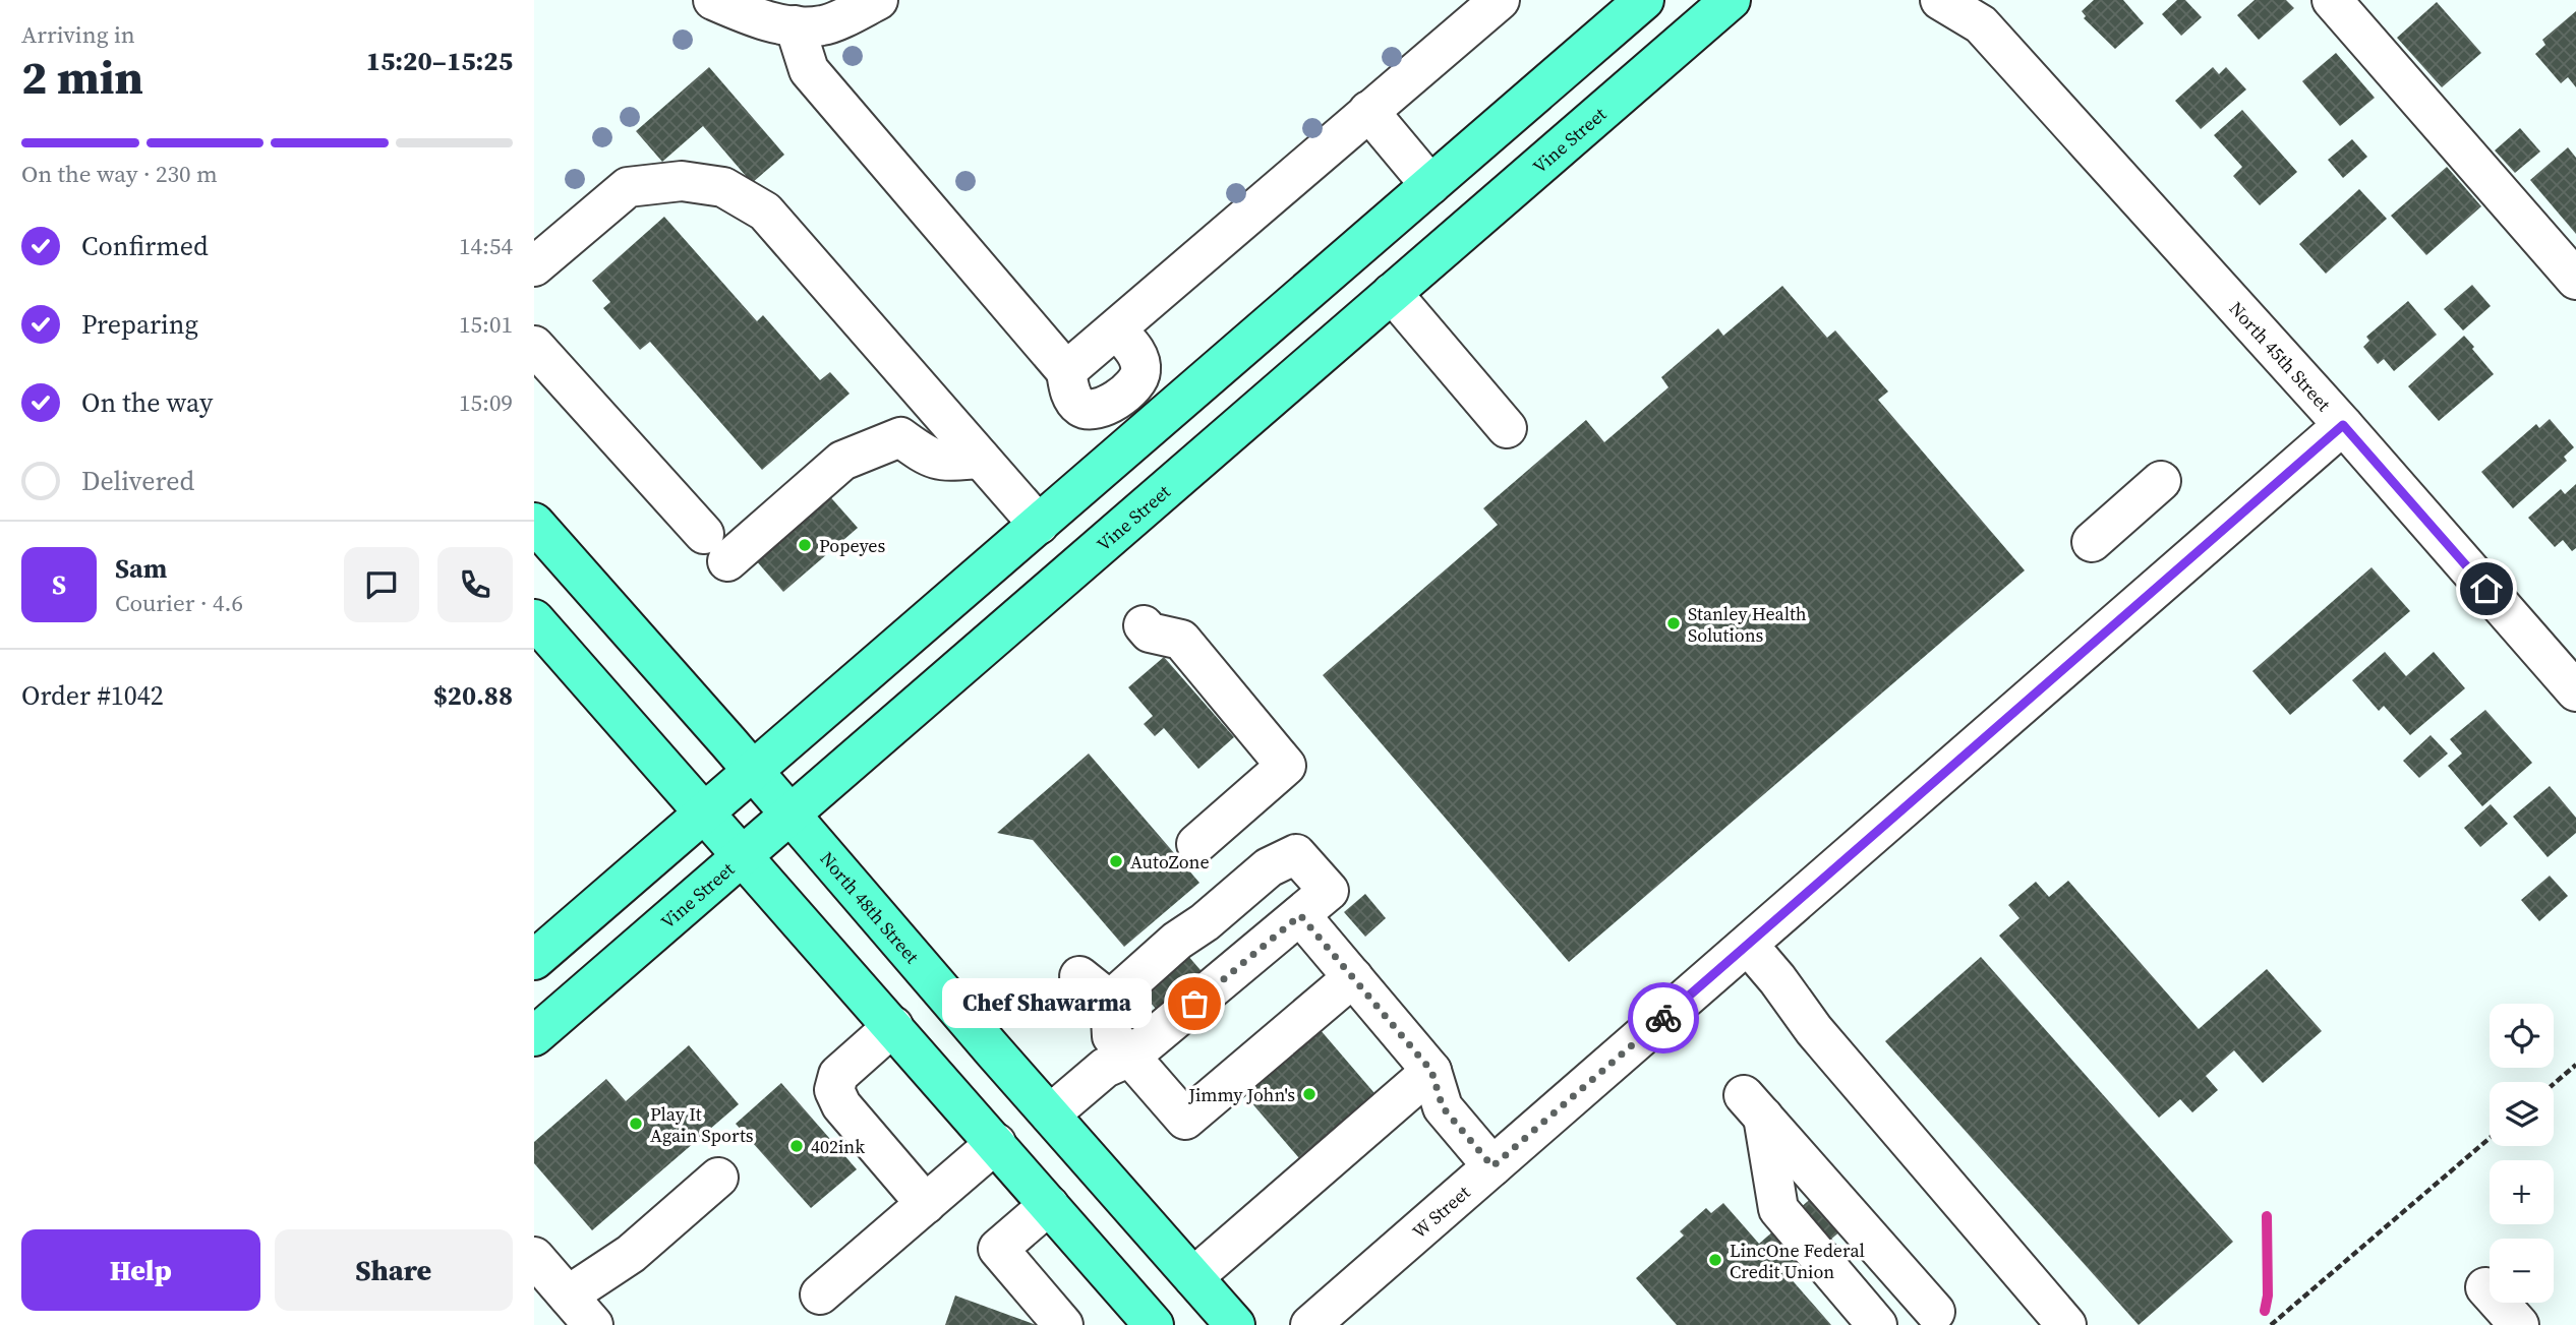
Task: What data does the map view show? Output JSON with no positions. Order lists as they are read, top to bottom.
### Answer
{
  "streets": {
    "main road": ["Vine Street", "North 48th Street"],
    "street": ["North 45th Street", "W Street"]
  },
  "crossings": [
    ["Vine Street", "North 48th Street"],
    ["North 45th Street", "W Street"]
  ],
  "places": [
    "Popeyes",
    "Stanley Health Solutions",
    "AutoZone",
    "Chef Shawarma",
    "Jimmy John's",
    "Play It Again Sports",
    "402ink",
    "LincOne Federal Credit Union"
  ],
  "page": {
    "heading": ["2 min", "Arriving in", "15:20–15:25"],
    "panel": [
      "Sam",
      "Courier · 4.6",
      "Order #1042",
      "$20.88"
    ],
    "bar": "On the way · 230 m",
    "list": [
      ["Confirmed", "14:54"],
      ["Preparing", "15:01"],
      ["On the way", "15:09"],
      "Delivered"
    ],
    "round": "S",
    "bubble": "Chef Shawarma",
    "map_buttons": ["+", "−"],
    "buttons": ["Help", "Share"]
  }
}
